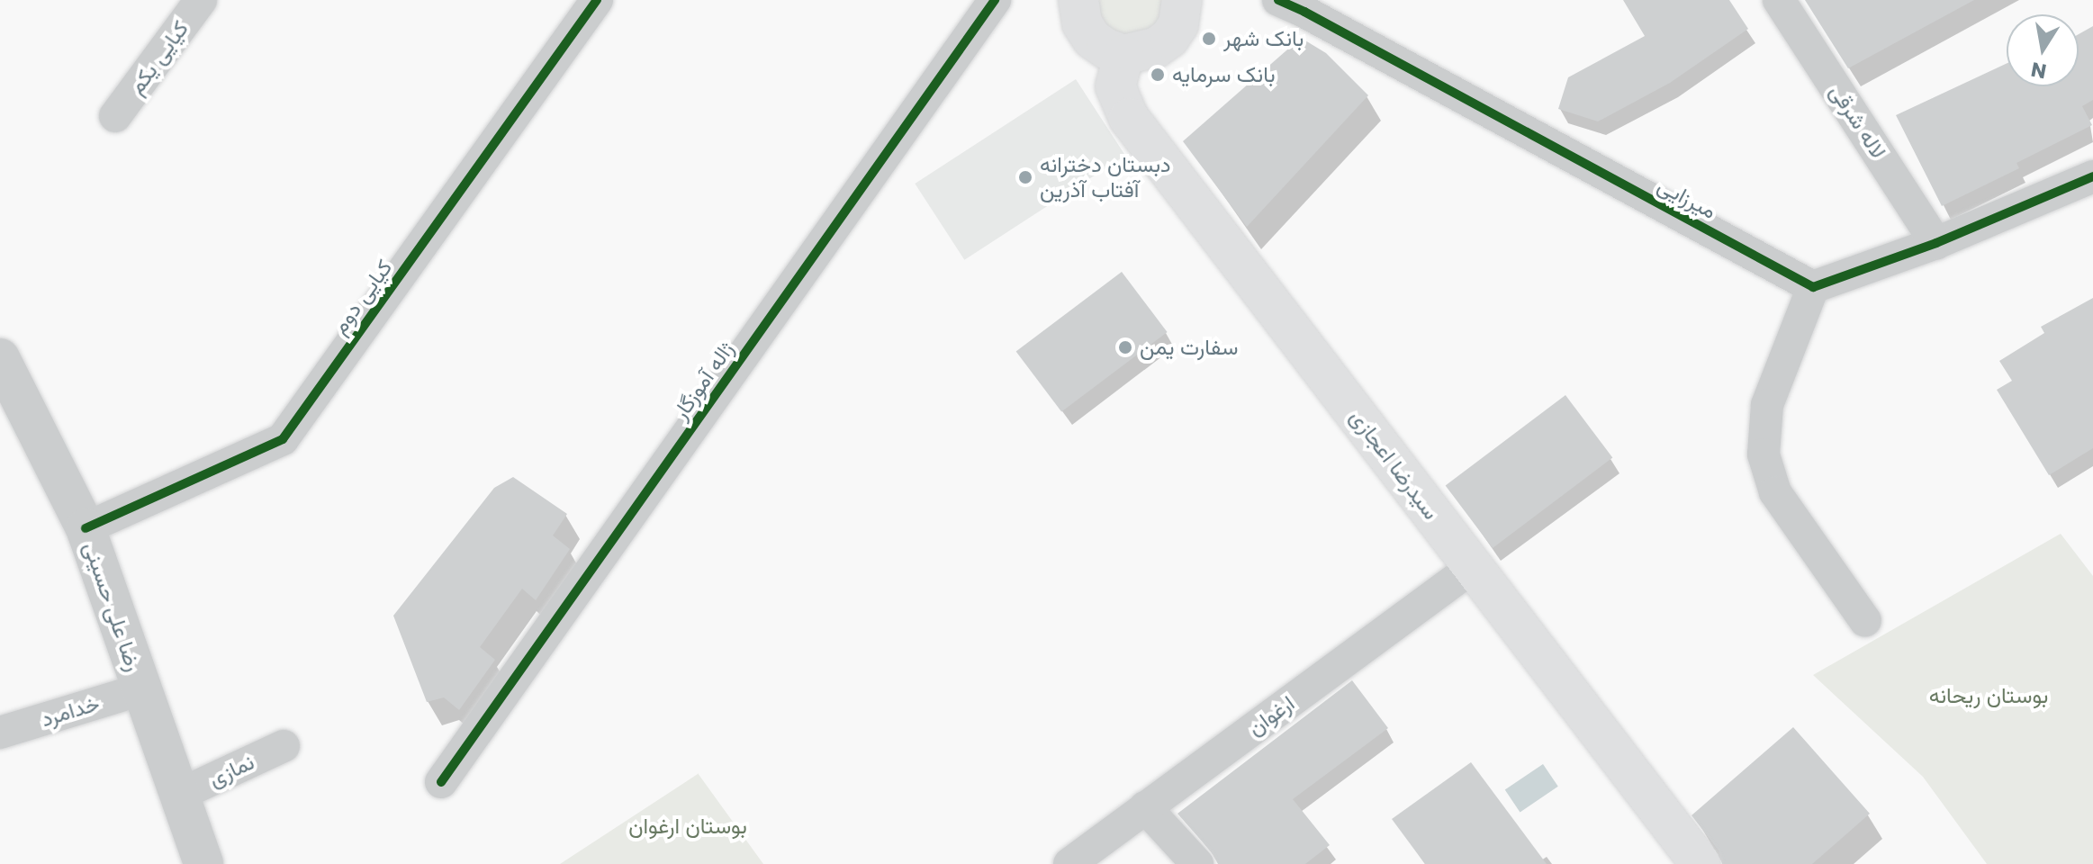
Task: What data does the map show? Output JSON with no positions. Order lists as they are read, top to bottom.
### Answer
{
  "streets": {
    "main road": ["سیدرضا اعجازی"],
    "street": [
      "کیایی یکم",
      "لاله شرقی",
      "میرزایی",
      "کیایی دوم",
      "ژاله آموزگار",
      "رضا علی حسینی",
      "خدامرد",
      "ارغوان",
      "نمازی"
    ]
  },
  "crossings": [
    ["کیایی دوم", "رضا علی حسینی"],
    ["سیدرضا اعجازی", "ارغوان"],
    ["رضا علی حسینی", "خدامرد"],
    ["رضا علی حسینی", "نمازی"]
  ],
  "parks": ["بوستان ریحانه", "بوستان ارغوان"],
  "places": [
    "بانک شهر",
    "بانک سرمایه",
    "دبستان دخترانه آفتاب آذرین",
    "سفارت یمن"
  ],
  "north": "bottom"
}
